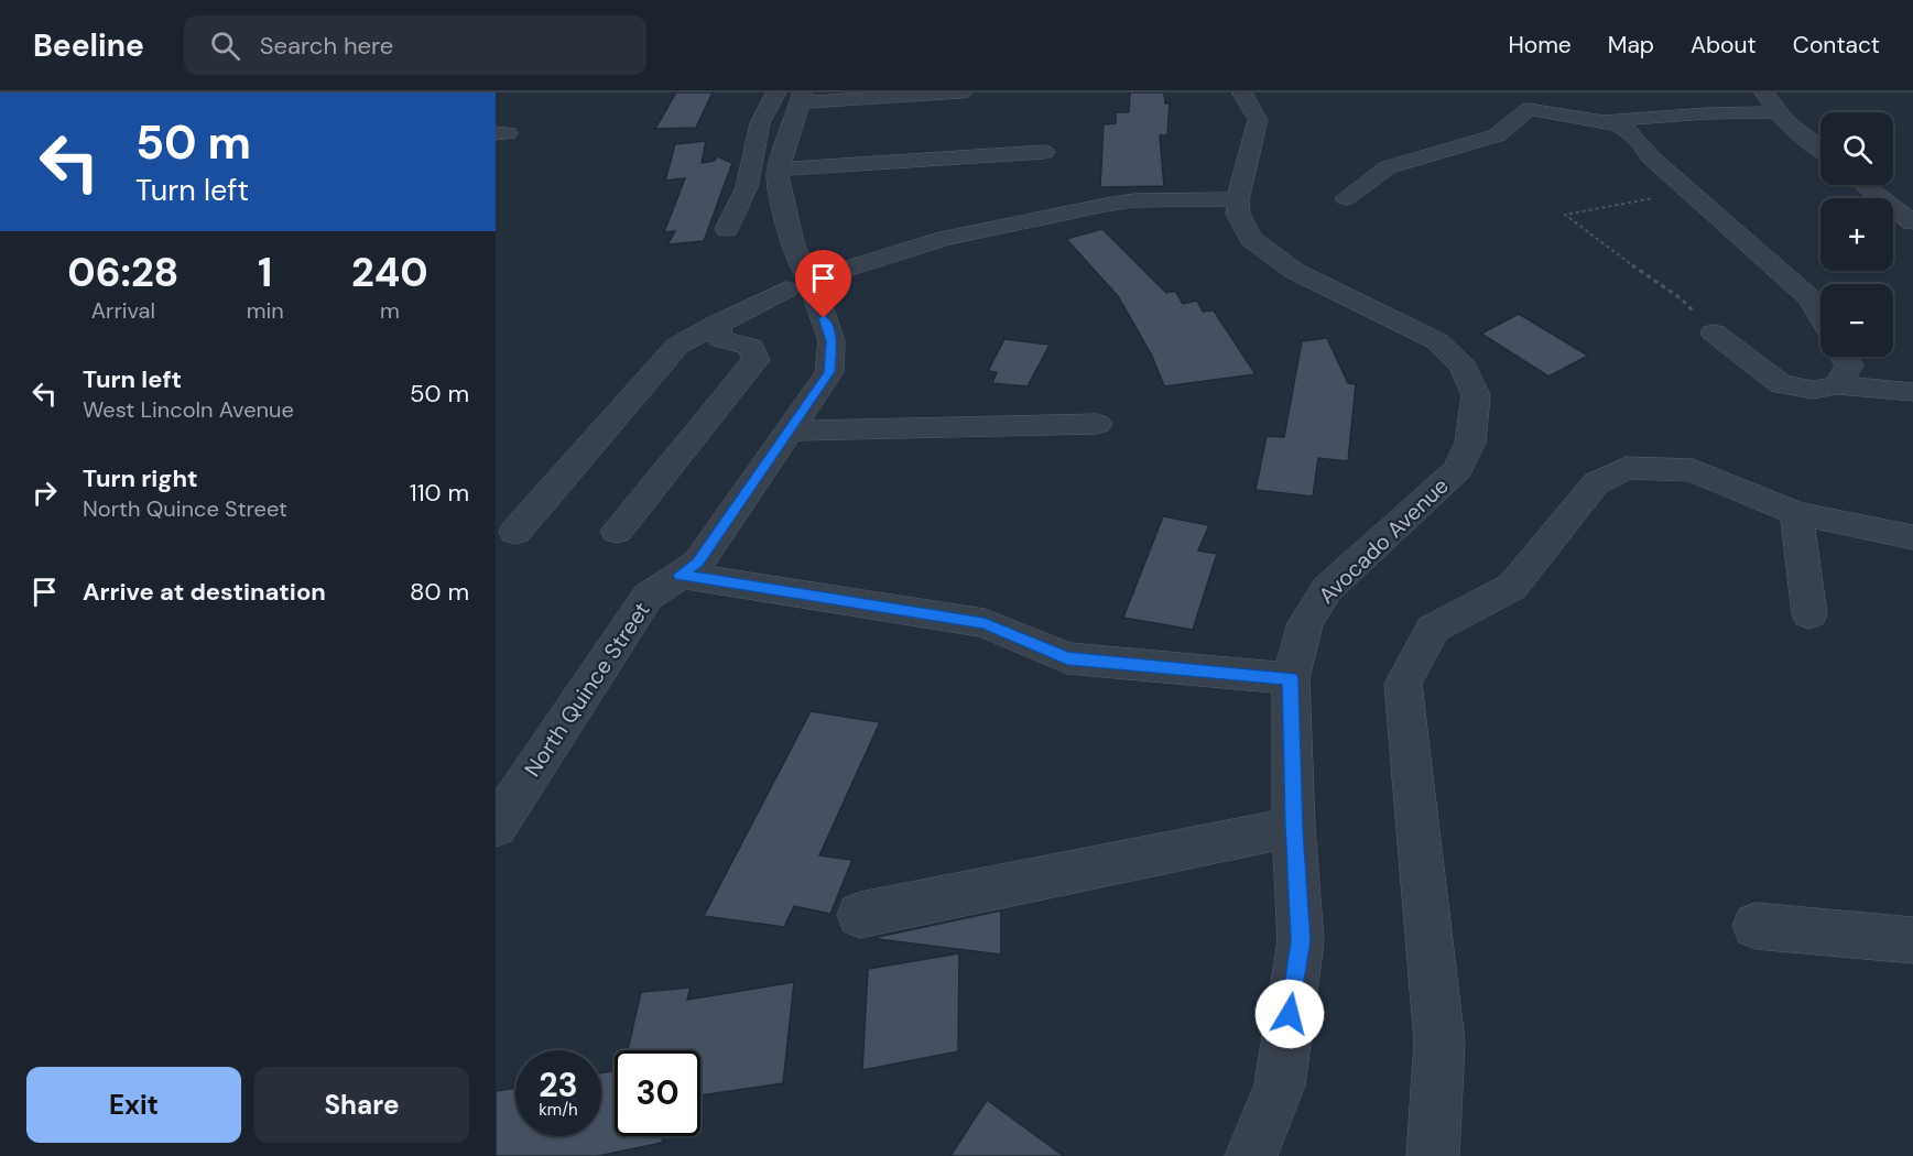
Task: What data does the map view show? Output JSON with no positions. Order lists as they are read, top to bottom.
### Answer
{
  "streets": {
    "street": ["Avocado Avenue", "North Quince Street"]
  },
  "page": {
    "header": "Beeline",
    "search": "Search here",
    "nav": [
      "Home",
      "Map",
      "About",
      "Contact"
    ],
    "turn": ["50 m", "Turn left"],
    "map_buttons": ["+", "−"],
    "eta": [
      "06:28",
      "Arrival",
      "1",
      "min",
      "240",
      "m"
    ],
    "list": [
      {
        "name": "Turn left",
        "note": "West Lincoln Avenue",
        "value": "50 m"
      },
      {
        "name": "Turn right",
        "note": "North Quince Street",
        "value": "110 m"
      },
      {
        "name": "Arrive at destination",
        "value": "80 m"
      }
    ],
    "speed": "23 km/h",
    "limit": "30",
    "buttons": ["Exit", "Share"]
  }
}
